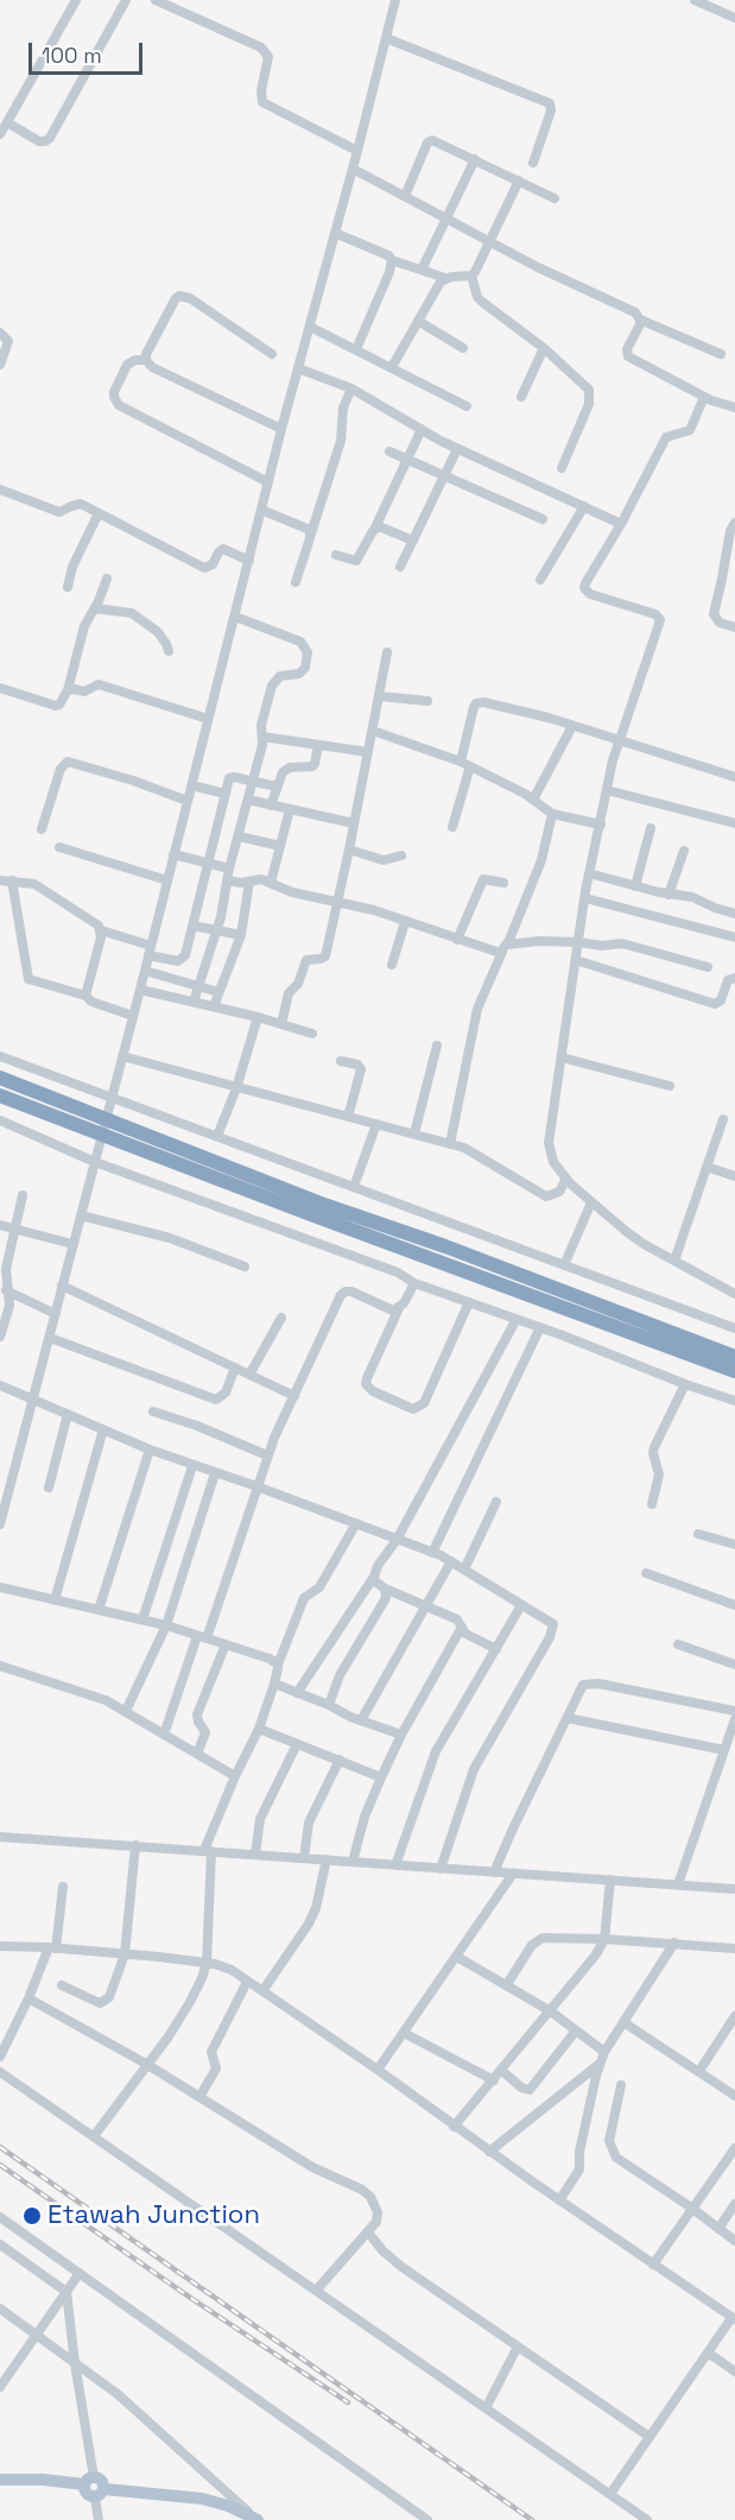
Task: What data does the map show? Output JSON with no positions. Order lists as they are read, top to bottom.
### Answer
{
  "places": ["Etawah Junction"],
  "scale_bar": "100 m"
}
